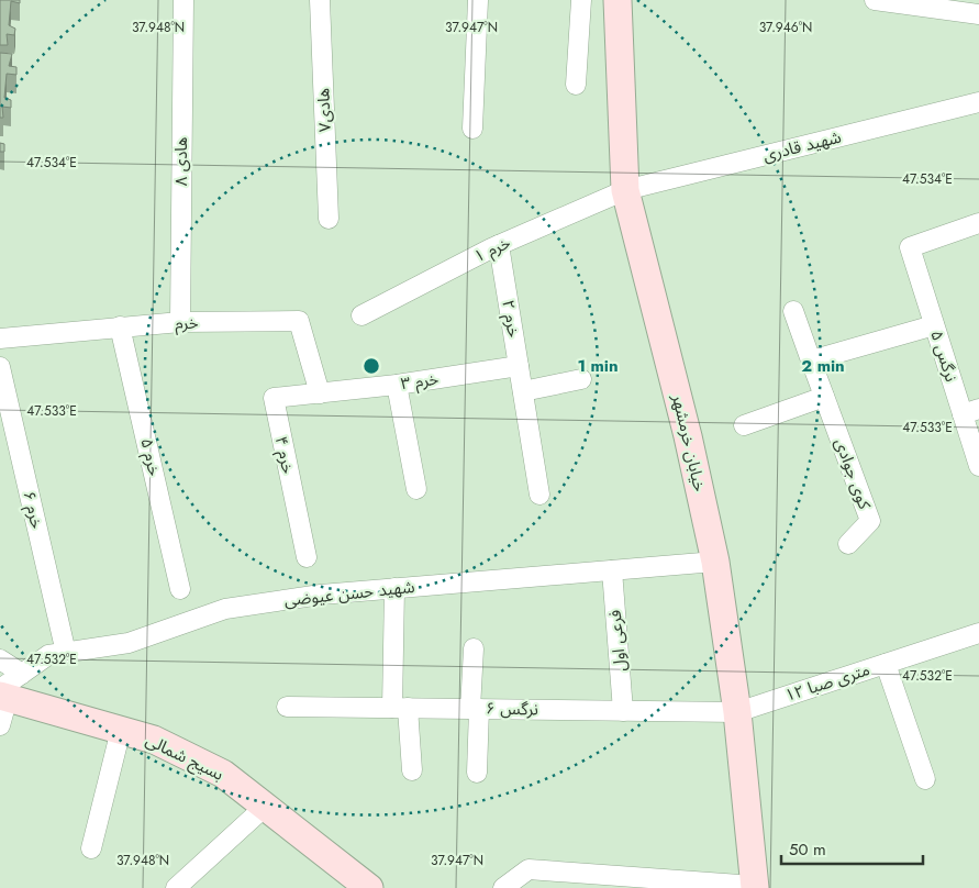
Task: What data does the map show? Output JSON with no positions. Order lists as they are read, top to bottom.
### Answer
{
  "streets": {
    "street": [
      "هادی۷",
      "شهید قادری",
      "هادی ۸",
      "خرم ۱",
      "خرم ۲",
      "خرم",
      "نرگس ۵",
      "خرم ۳",
      "خیابان خرمشهر",
      "خرم ۴",
      "خرم ۵",
      "کوی جوادی",
      "خرم ۶",
      "شهید حسن عیوضی",
      "فرعی اول",
      "۱۲ متری صبا",
      "نرگس ۶",
      "بسیج شمالی"
    ]
  },
  "crossings": [
    ["شهید قادری", "خرم ۱"],
    ["شهید قادری", "خیابان خرمشهر"],
    ["هادی ۸", "خرم"],
    ["خرم ۱", "خرم ۲"],
    ["خرم ۱", "خیابان خرمشهر"],
    ["خرم ۲", "خرم ۳"],
    ["خرم", "خرم ۳"],
    ["خرم", "خرم ۴"],
    ["خرم", "خرم ۵"],
    ["خرم ۳", "خرم ۴"],
    ["خیابان خرمشهر", "شهید حسن عیوضی"],
    ["خیابان خرمشهر", "۱۲ متری صبا"],
    ["خیابان خرمشهر", "نرگس ۶"],
    ["خرم ۶", "شهید حسن عیوضی"],
    ["شهید حسن عیوضی", "فرعی اول"],
    ["شهید حسن عیوضی", "بسیج شمالی"],
    ["فرعی اول", "نرگس ۶"],
    ["۱۲ متری صبا", "نرگس ۶"]
  ],
  "scale_bar": "50 m",
  "coordinates": [
    "37.948°N",
    "37.947°N",
    "37.946°N",
    "47.534°E",
    "47.533°E",
    "47.532°E"
  ],
  "rings": ["1 min", "2 min"]
}
